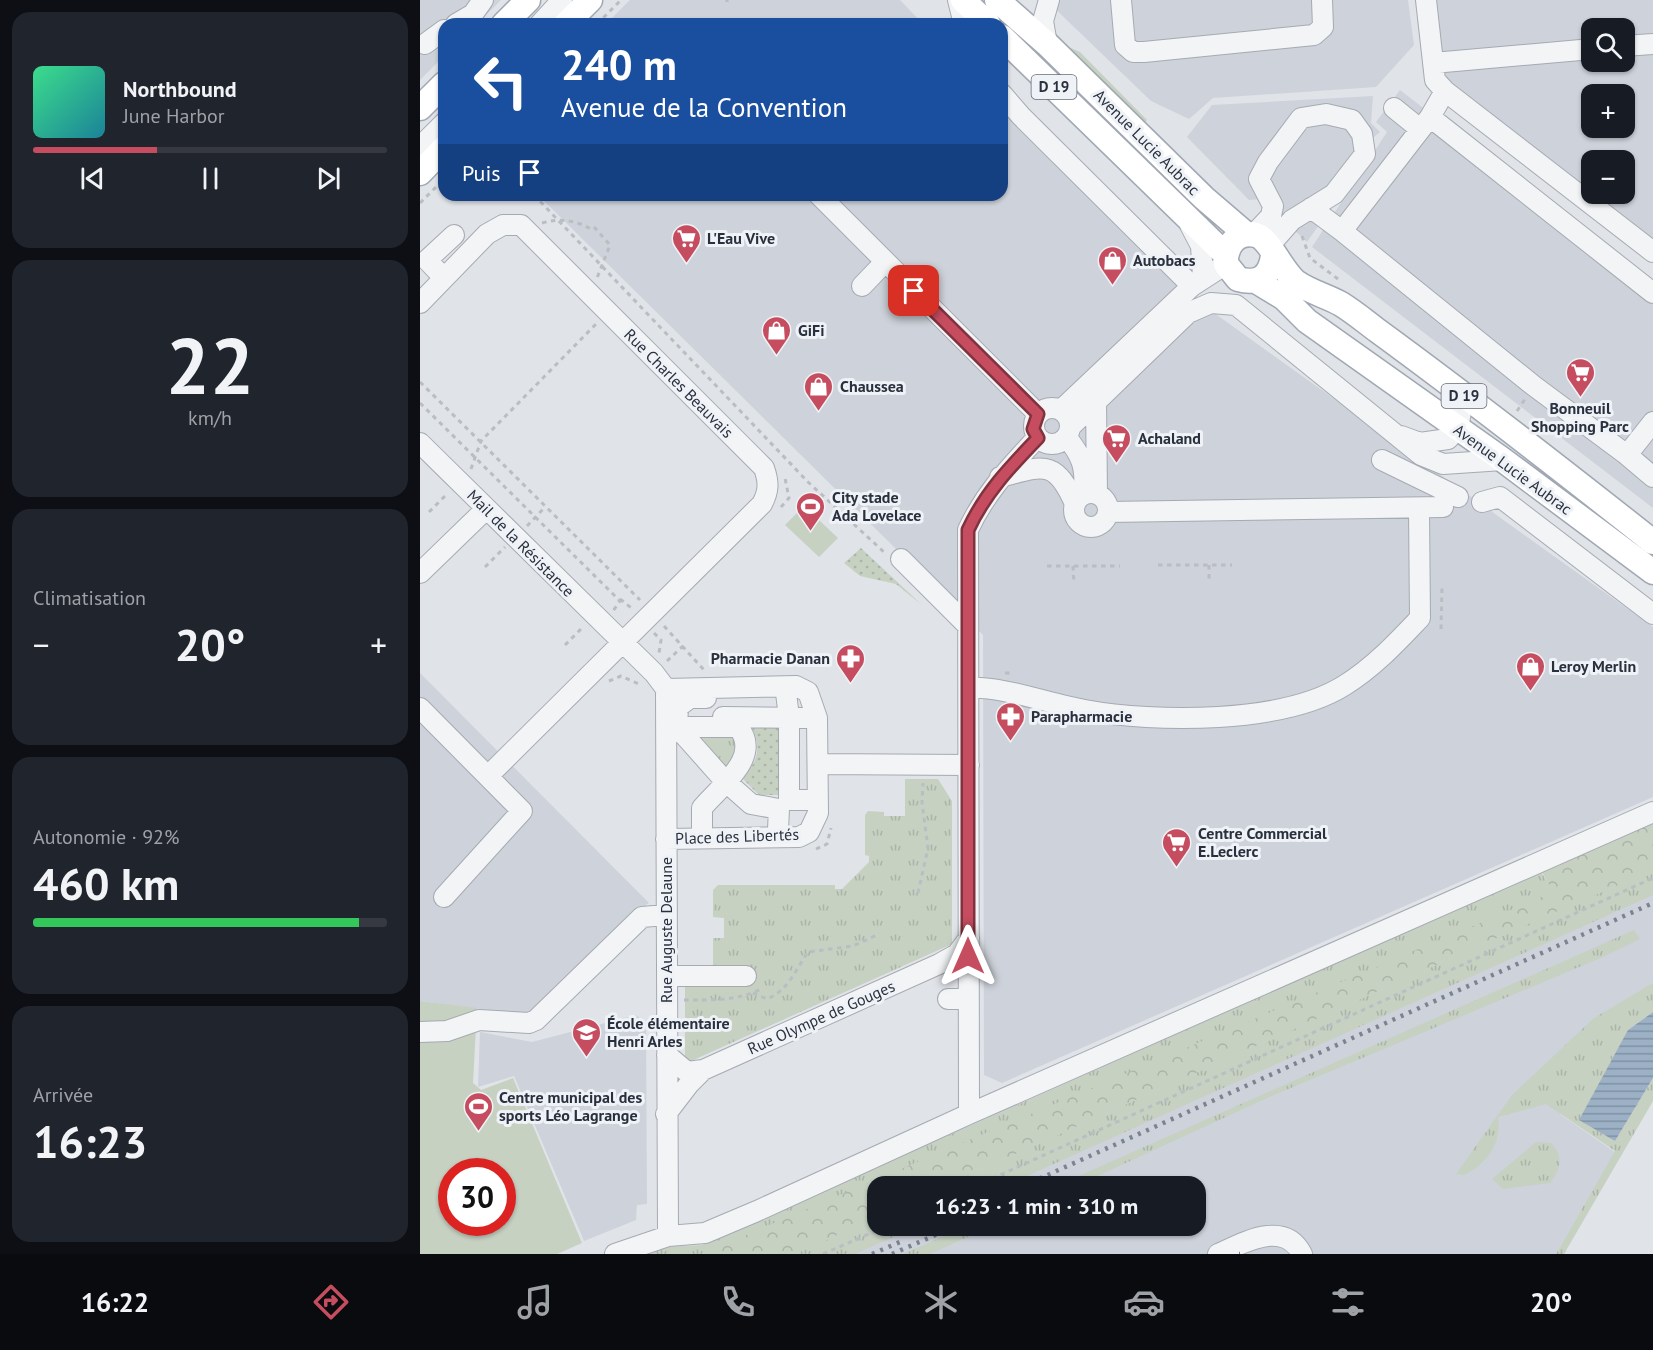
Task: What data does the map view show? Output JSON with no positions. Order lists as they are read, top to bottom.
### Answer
{
  "streets": {
    "main road": ["D 19", "Avenue Lucie Aubrac"],
    "street": [
      "Rue Charles Beauvais",
      "Mail de la Résistance",
      "Place des Libertés",
      "Rue Auguste Delaune",
      "Rue Olympe de Gouges"
    ]
  },
  "crossings": [
    ["Rue Charles Beauvais", "Mail de la Résistance"],
    ["Place des Libertés", "Rue Auguste Delaune"],
    ["Rue Auguste Delaune", "Rue Olympe de Gouges"]
  ],
  "places": {
    "supermarket": [
      "L'Eau Vive",
      "Bonneuil Shopping Parc",
      "Achaland",
      "Centre Commercial E.Leclerc"
    ],
    "shop": [
      "Autobacs",
      "GiFi",
      "Chaussea",
      "Leroy Merlin"
    ],
    "sports": ["City stade Ada Lovelace", "Centre municipal des sports Léo Lagrange"],
    "pharmacy": ["Pharmacie Danan", "Parapharmacie"],
    "school or university": ["École élémentaire Henri Arles"]
  },
  "page": {
    "map_buttons": ["+", "−"],
    "turn": ["240 m", "Avenue de la Convention"],
    "song": ["Northbound", "June Harbor"],
    "then": "Puis",
    "tile": [
      ["22", "km/h"],
      "Climatisation",
      ["Autonomie · 92%", "460 km"],
      ["Arrivée", "16:23"]
    ],
    "heat": ["−", "20°", "+"],
    "limit": "30",
    "trip": "16:23 · 1 min · 310 m",
    "tabs": ["16:22", "20°"]
  }
}
